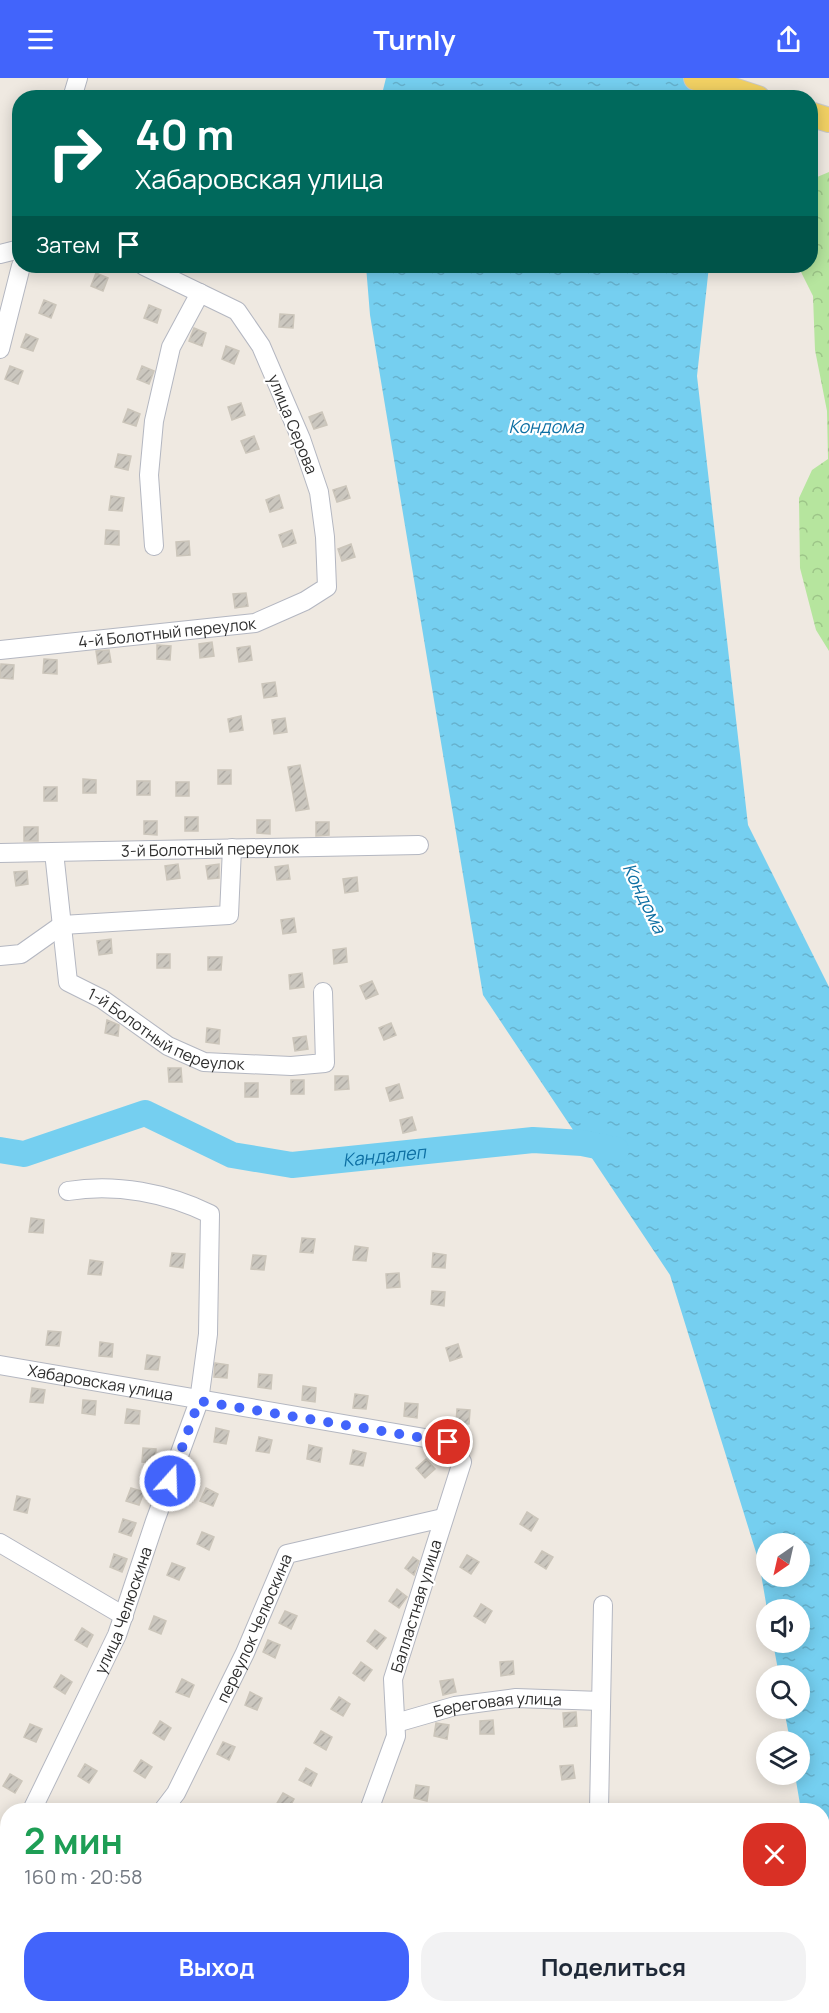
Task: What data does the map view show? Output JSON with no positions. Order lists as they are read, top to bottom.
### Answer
{
  "streets": {
    "street": [
      "улица Серова",
      "4-й Болотный переулок",
      "3-й Болотный переулок",
      "1-й Болотный переулок",
      "Хабаровская улица",
      "Балластная улица",
      "улица Челюскина",
      "переулок Челюскина",
      "Береговая улица"
    ]
  },
  "crossings": [
    ["улица Серова", "4-й Болотный переулок"],
    ["3-й Болотный переулок", "1-й Болотный переулок"],
    ["Хабаровская улица", "Балластная улица"],
    ["Хабаровская улица", "улица Челюскина"],
    ["Балластная улица", "переулок Челюскина"],
    ["Балластная улица", "Береговая улица"]
  ],
  "water": ["Кондома", "Кандалеп"],
  "north": "bottom left",
  "page": {
    "header": "Turnly",
    "turn": ["40 m", "Хабаровская улица"],
    "then": "Затем",
    "heading": ["2 мин", "160 m · 20:58"],
    "buttons": ["Выход", "Поделиться"]
  }
}
